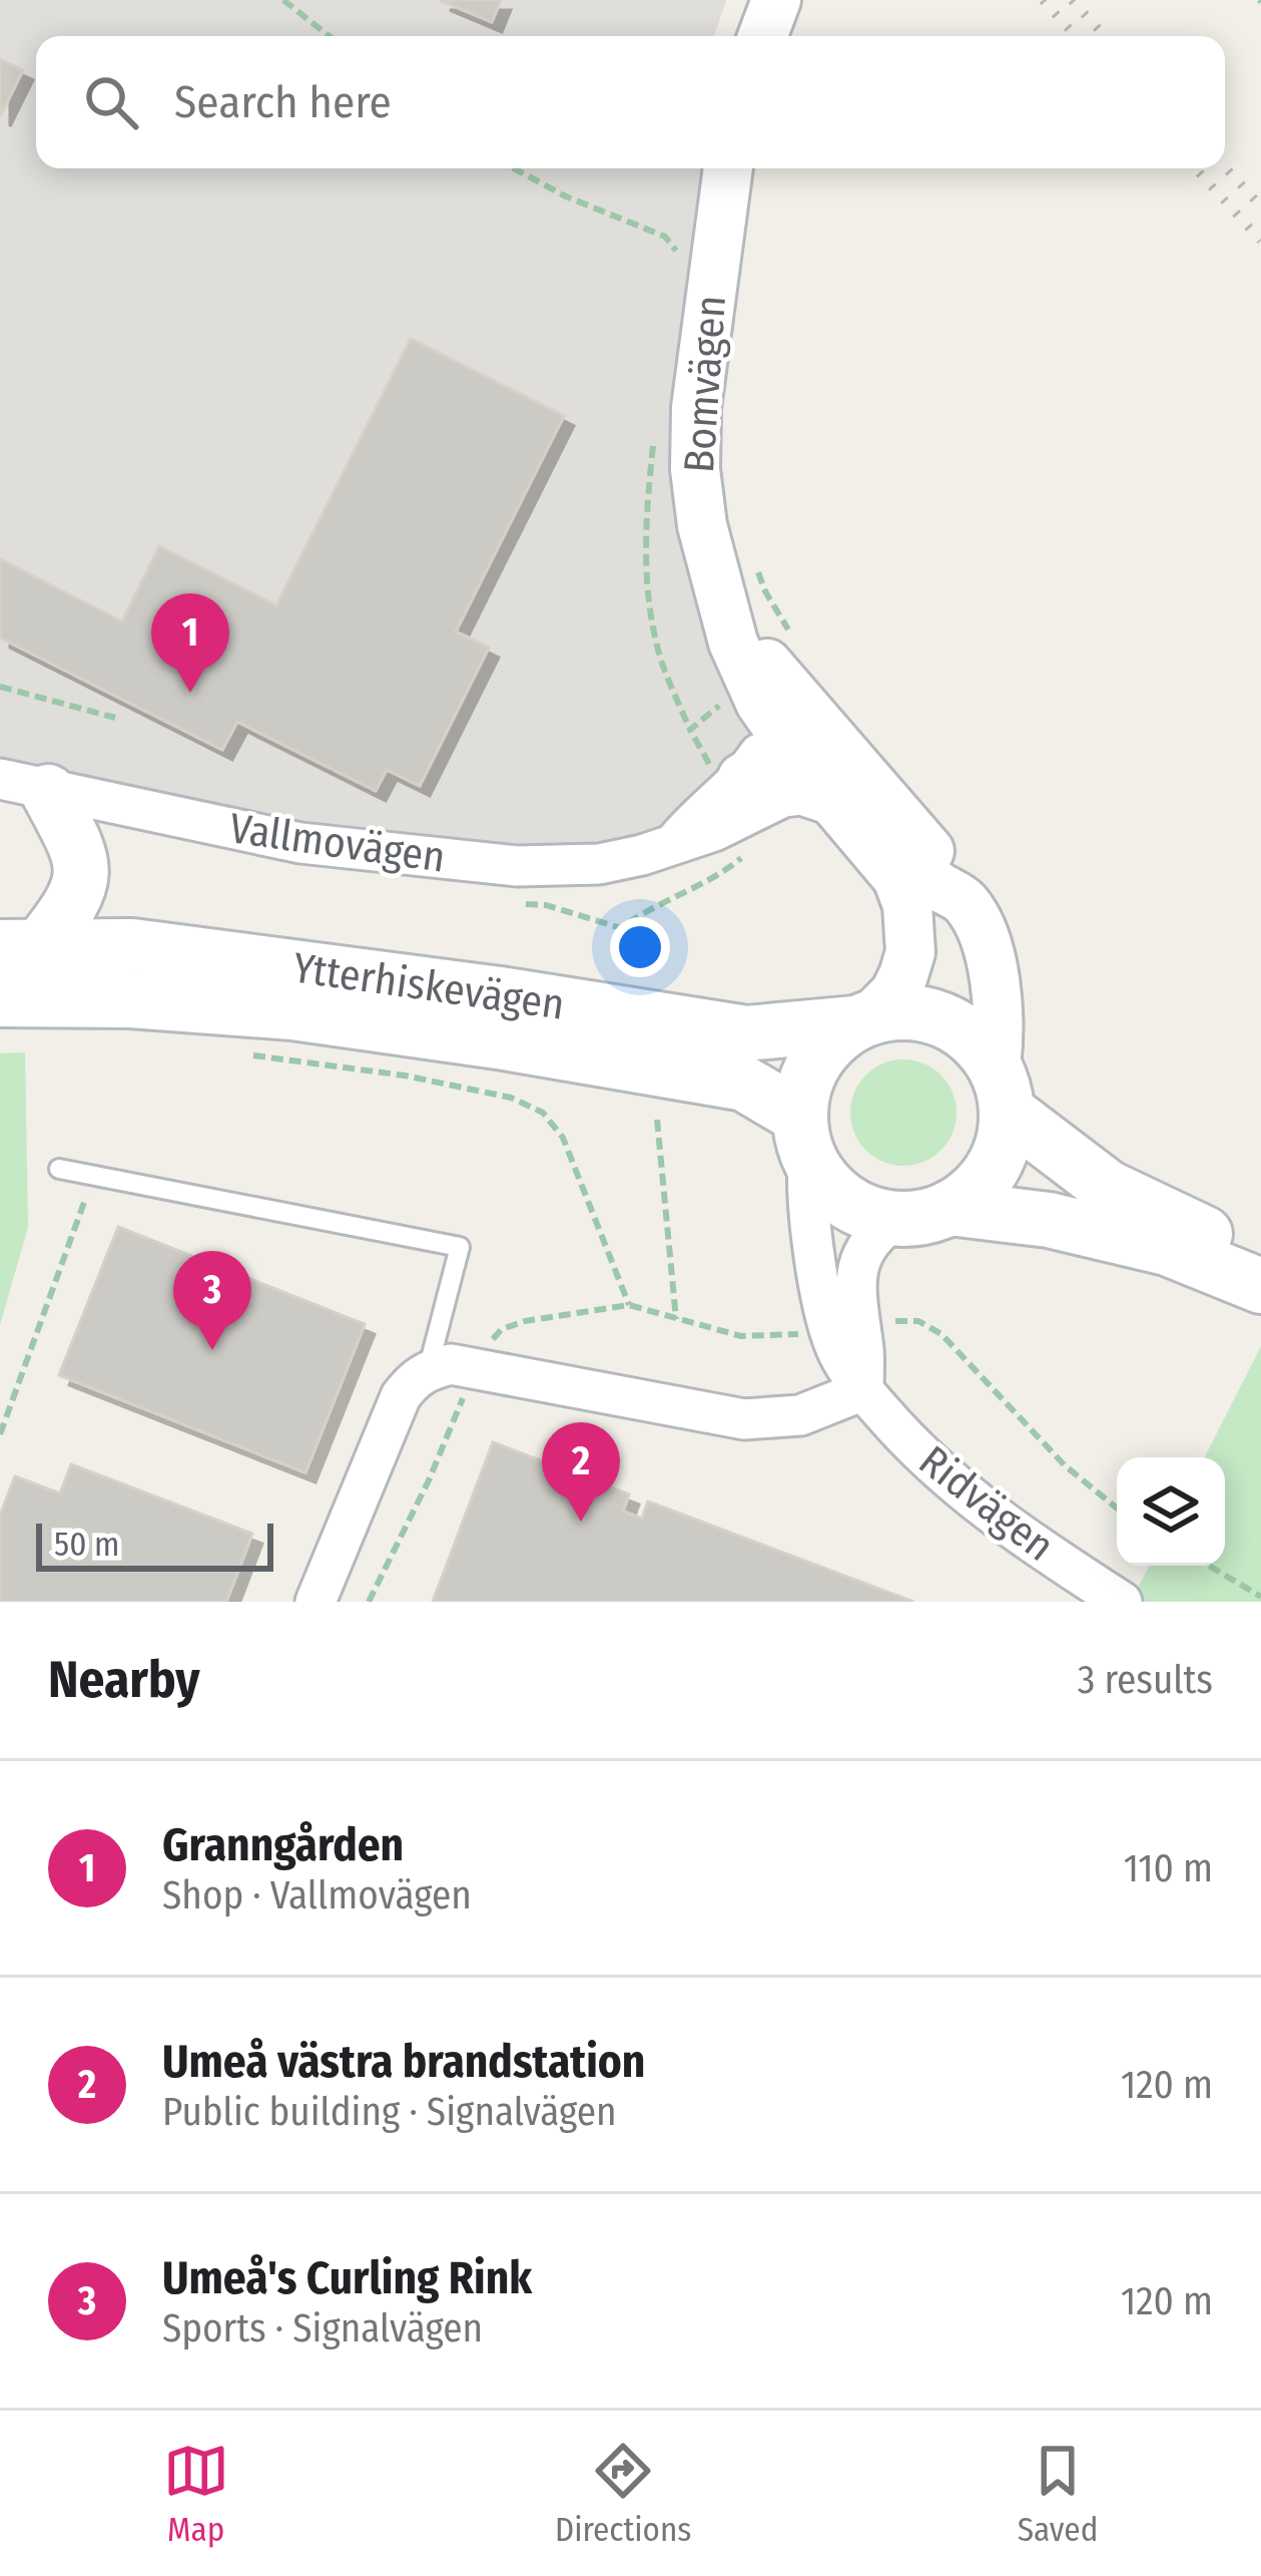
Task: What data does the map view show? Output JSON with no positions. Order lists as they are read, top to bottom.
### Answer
{
  "streets": {
    "main road": ["Ytterhiskevägen"],
    "street": ["Bomvägen", "Vallmovägen", "Ridvägen"]
  },
  "crossings": [
    ["Bomvägen", "Vallmovägen"],
    ["Bomvägen", "Ytterhiskevägen"],
    ["Bomvägen", "Ridvägen"],
    ["Ytterhiskevägen", "Ridvägen"]
  ],
  "scale_bar": "50 m",
  "page": {
    "search": "Search here",
    "pins": ["1", "3", "2"],
    "scale": "50 m",
    "heading": ["Nearby", "3 results"],
    "list": [
      {
        "mark": "1",
        "name": "Granngården",
        "note": "Shop · Vallmovägen",
        "value": "110 m"
      },
      {
        "mark": "2",
        "name": "Umeå västra brandstation",
        "note": "Public building · Signalvägen",
        "value": "120 m"
      },
      {
        "mark": "3",
        "name": "Umeå's Curling Rink",
        "note": "Sports · Signalvägen",
        "value": "120 m"
      }
    ],
    "nav": ["Map", "Directions", "Saved"]
  }
}
